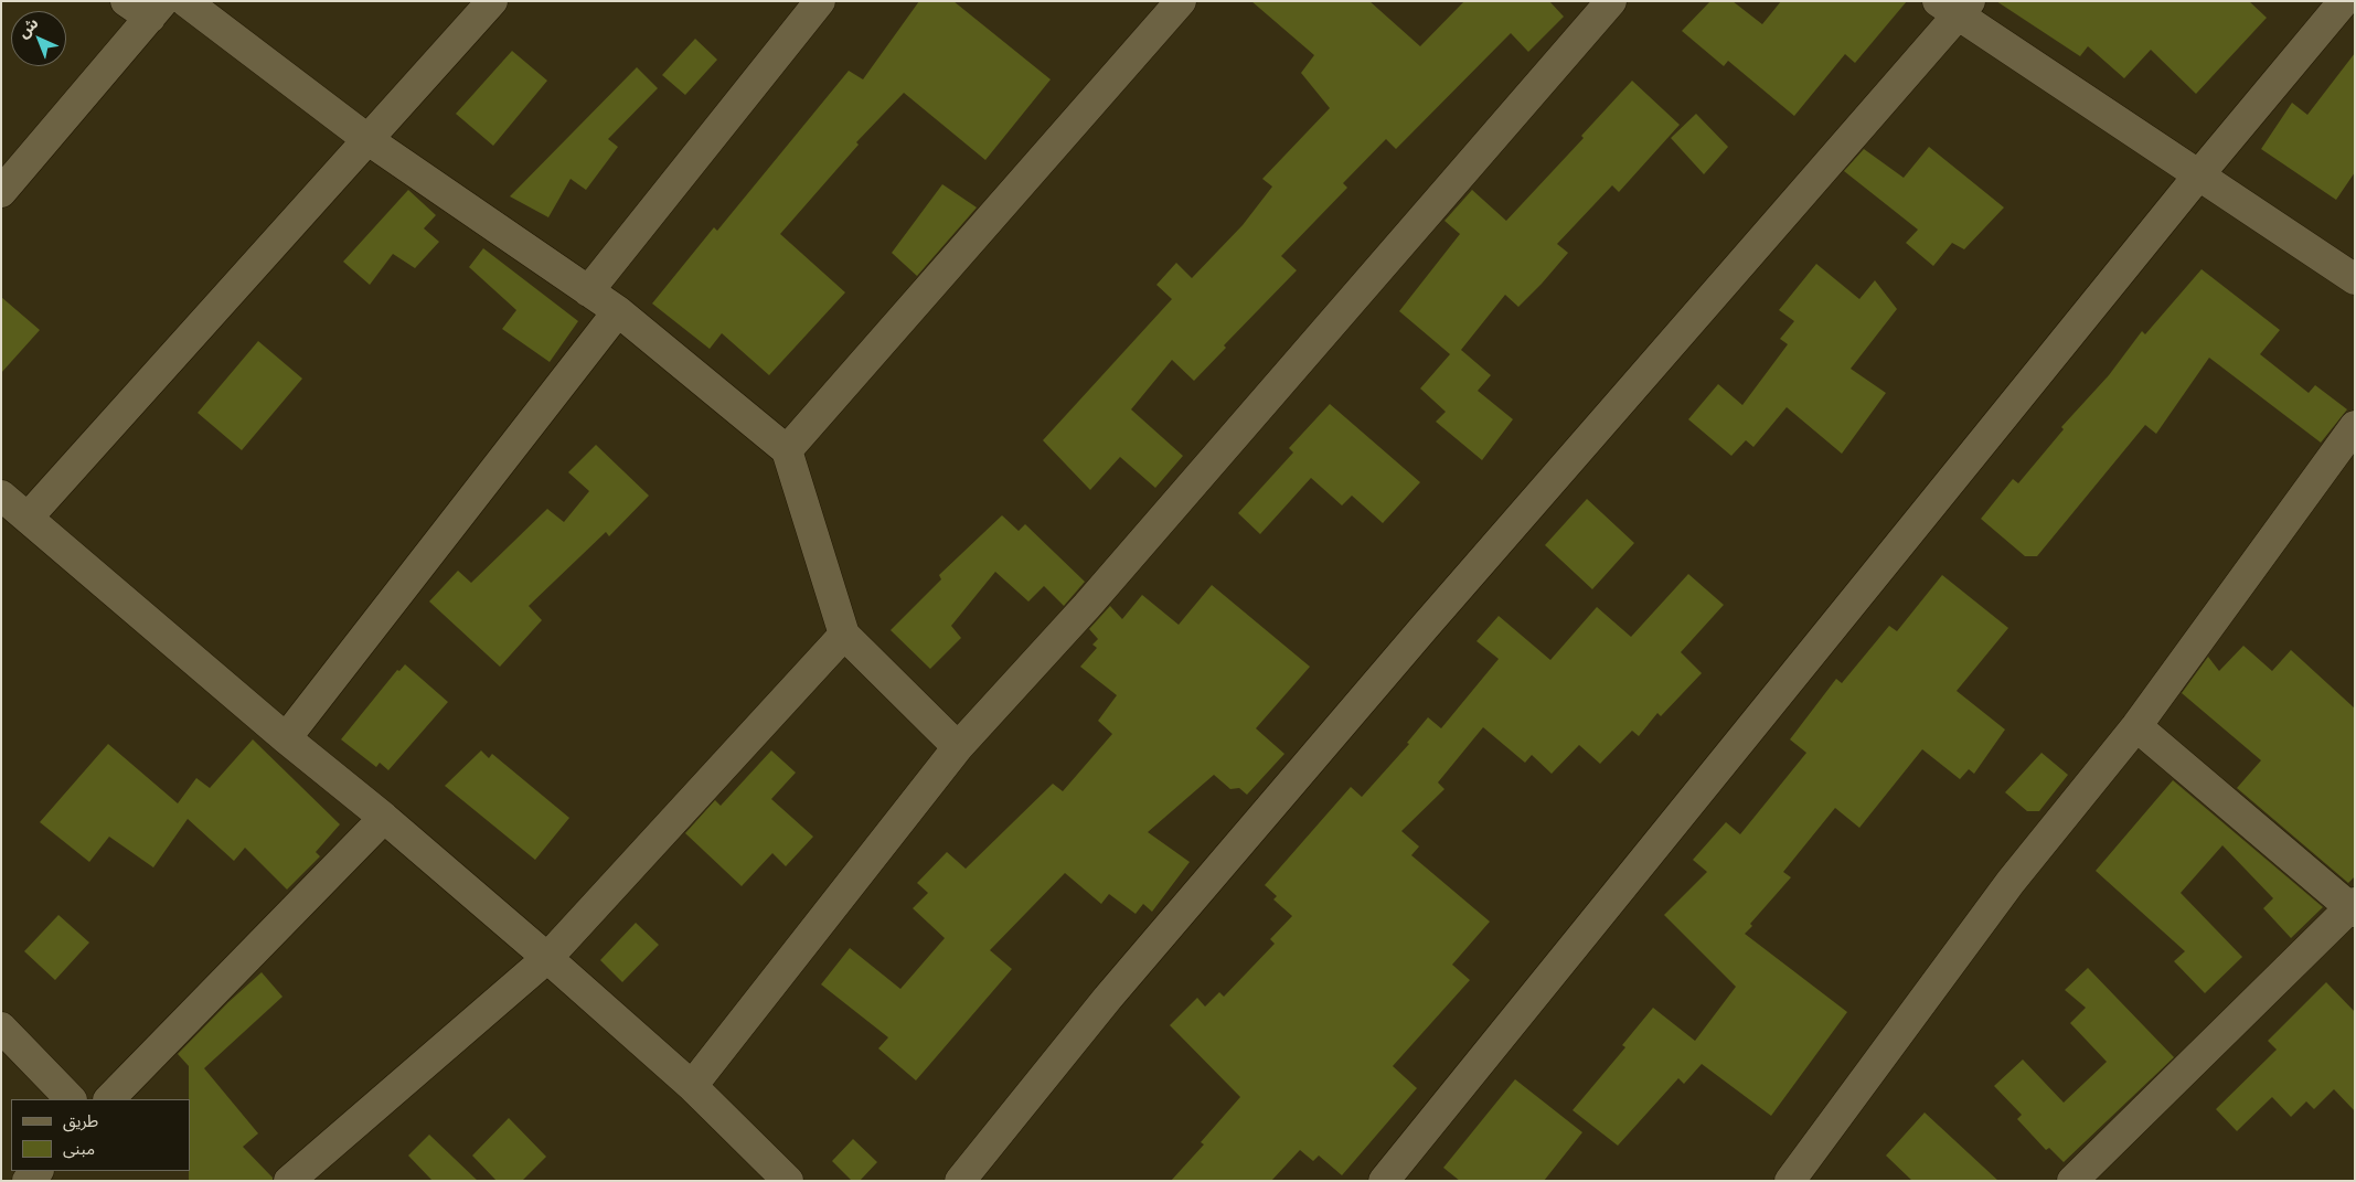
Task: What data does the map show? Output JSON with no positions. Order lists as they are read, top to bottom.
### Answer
{
  "legend": ["طريق", "مبنى"],
  "north": "top left"
}
